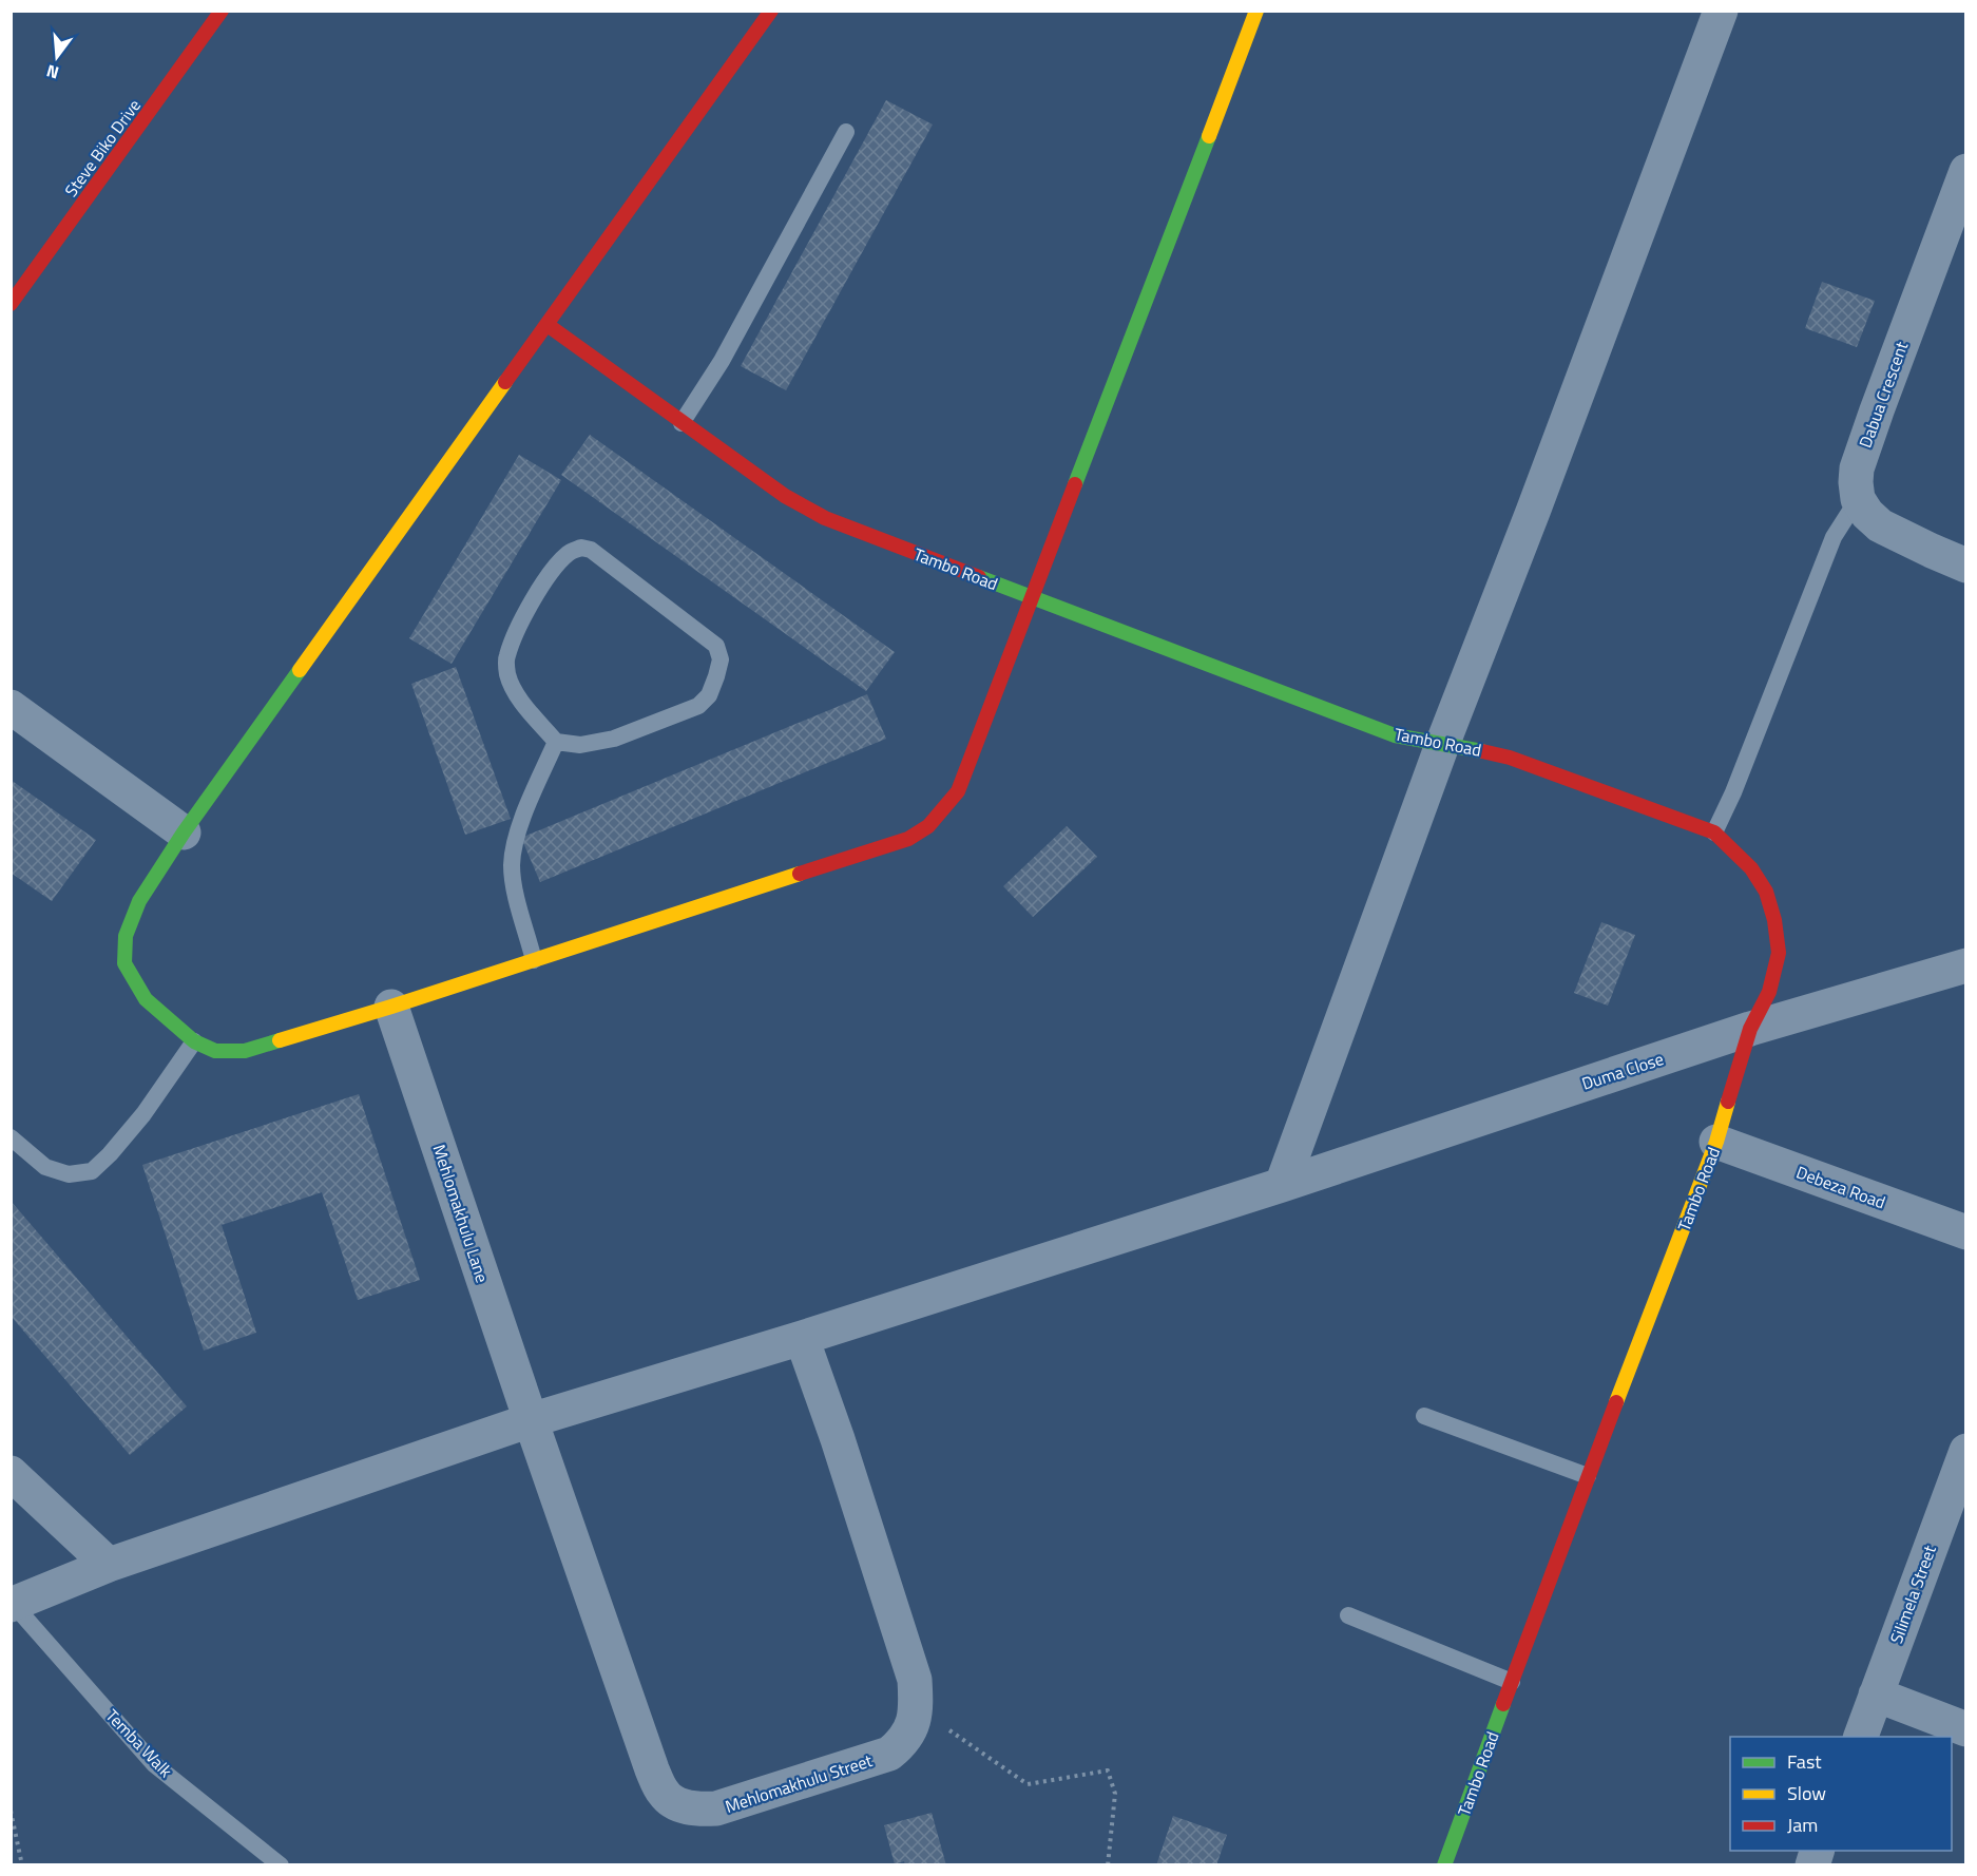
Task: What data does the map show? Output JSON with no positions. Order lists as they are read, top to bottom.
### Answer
{
  "streets": {
    "street": [
      "Steve Biko Drive",
      "Dabua Crescent",
      "Tambo Road",
      "Duma Close",
      "Debeza Road",
      "Mehlomakhulu Lane",
      "Silimela Street",
      "Mehlomakhulu Street"
    ],
    "lane": ["Temba Walk"]
  },
  "crossings": [
    ["Tambo Road", "Duma Close"],
    ["Tambo Road", "Debeza Road"],
    ["Duma Close", "Mehlomakhulu Lane"],
    ["Duma Close", "Temba Walk"],
    ["Duma Close", "Mehlomakhulu Street"],
    ["Mehlomakhulu Lane", "Mehlomakhulu Street"]
  ],
  "legend": ["Fast", "Slow", "Jam"],
  "north": "bottom"
}
